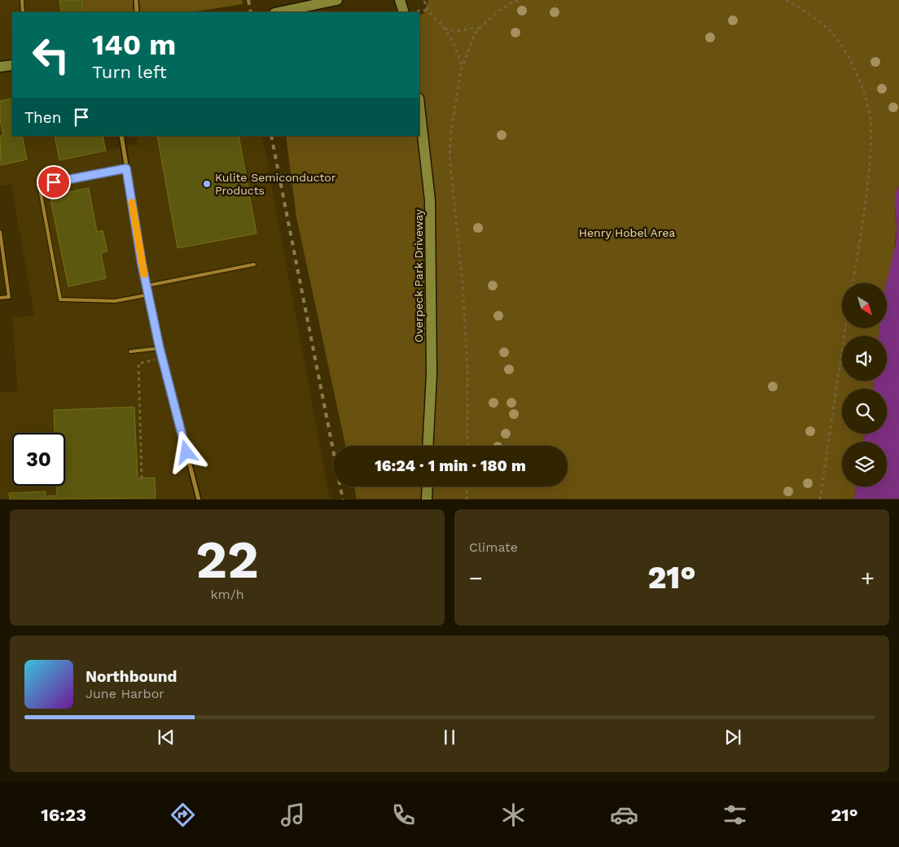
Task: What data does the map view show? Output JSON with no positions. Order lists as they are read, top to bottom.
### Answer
{
  "streets": {
    "street": ["Overpeck Park Driveway"]
  },
  "parks": ["Henry Hobel Area"],
  "places": ["Kulite Semiconductor Products"],
  "north": "bottom right",
  "page": {
    "turn": ["140 m", "Turn left"],
    "then": "Then",
    "limit": "30",
    "trip": "16:24 · 1 min · 180 m",
    "tile": [
      ["22", "km/h"],
      "Climate"
    ],
    "heat": ["−", "21°", "+"],
    "song": ["Northbound", "June Harbor"],
    "tabs": ["16:23", "21°"]
  }
}
